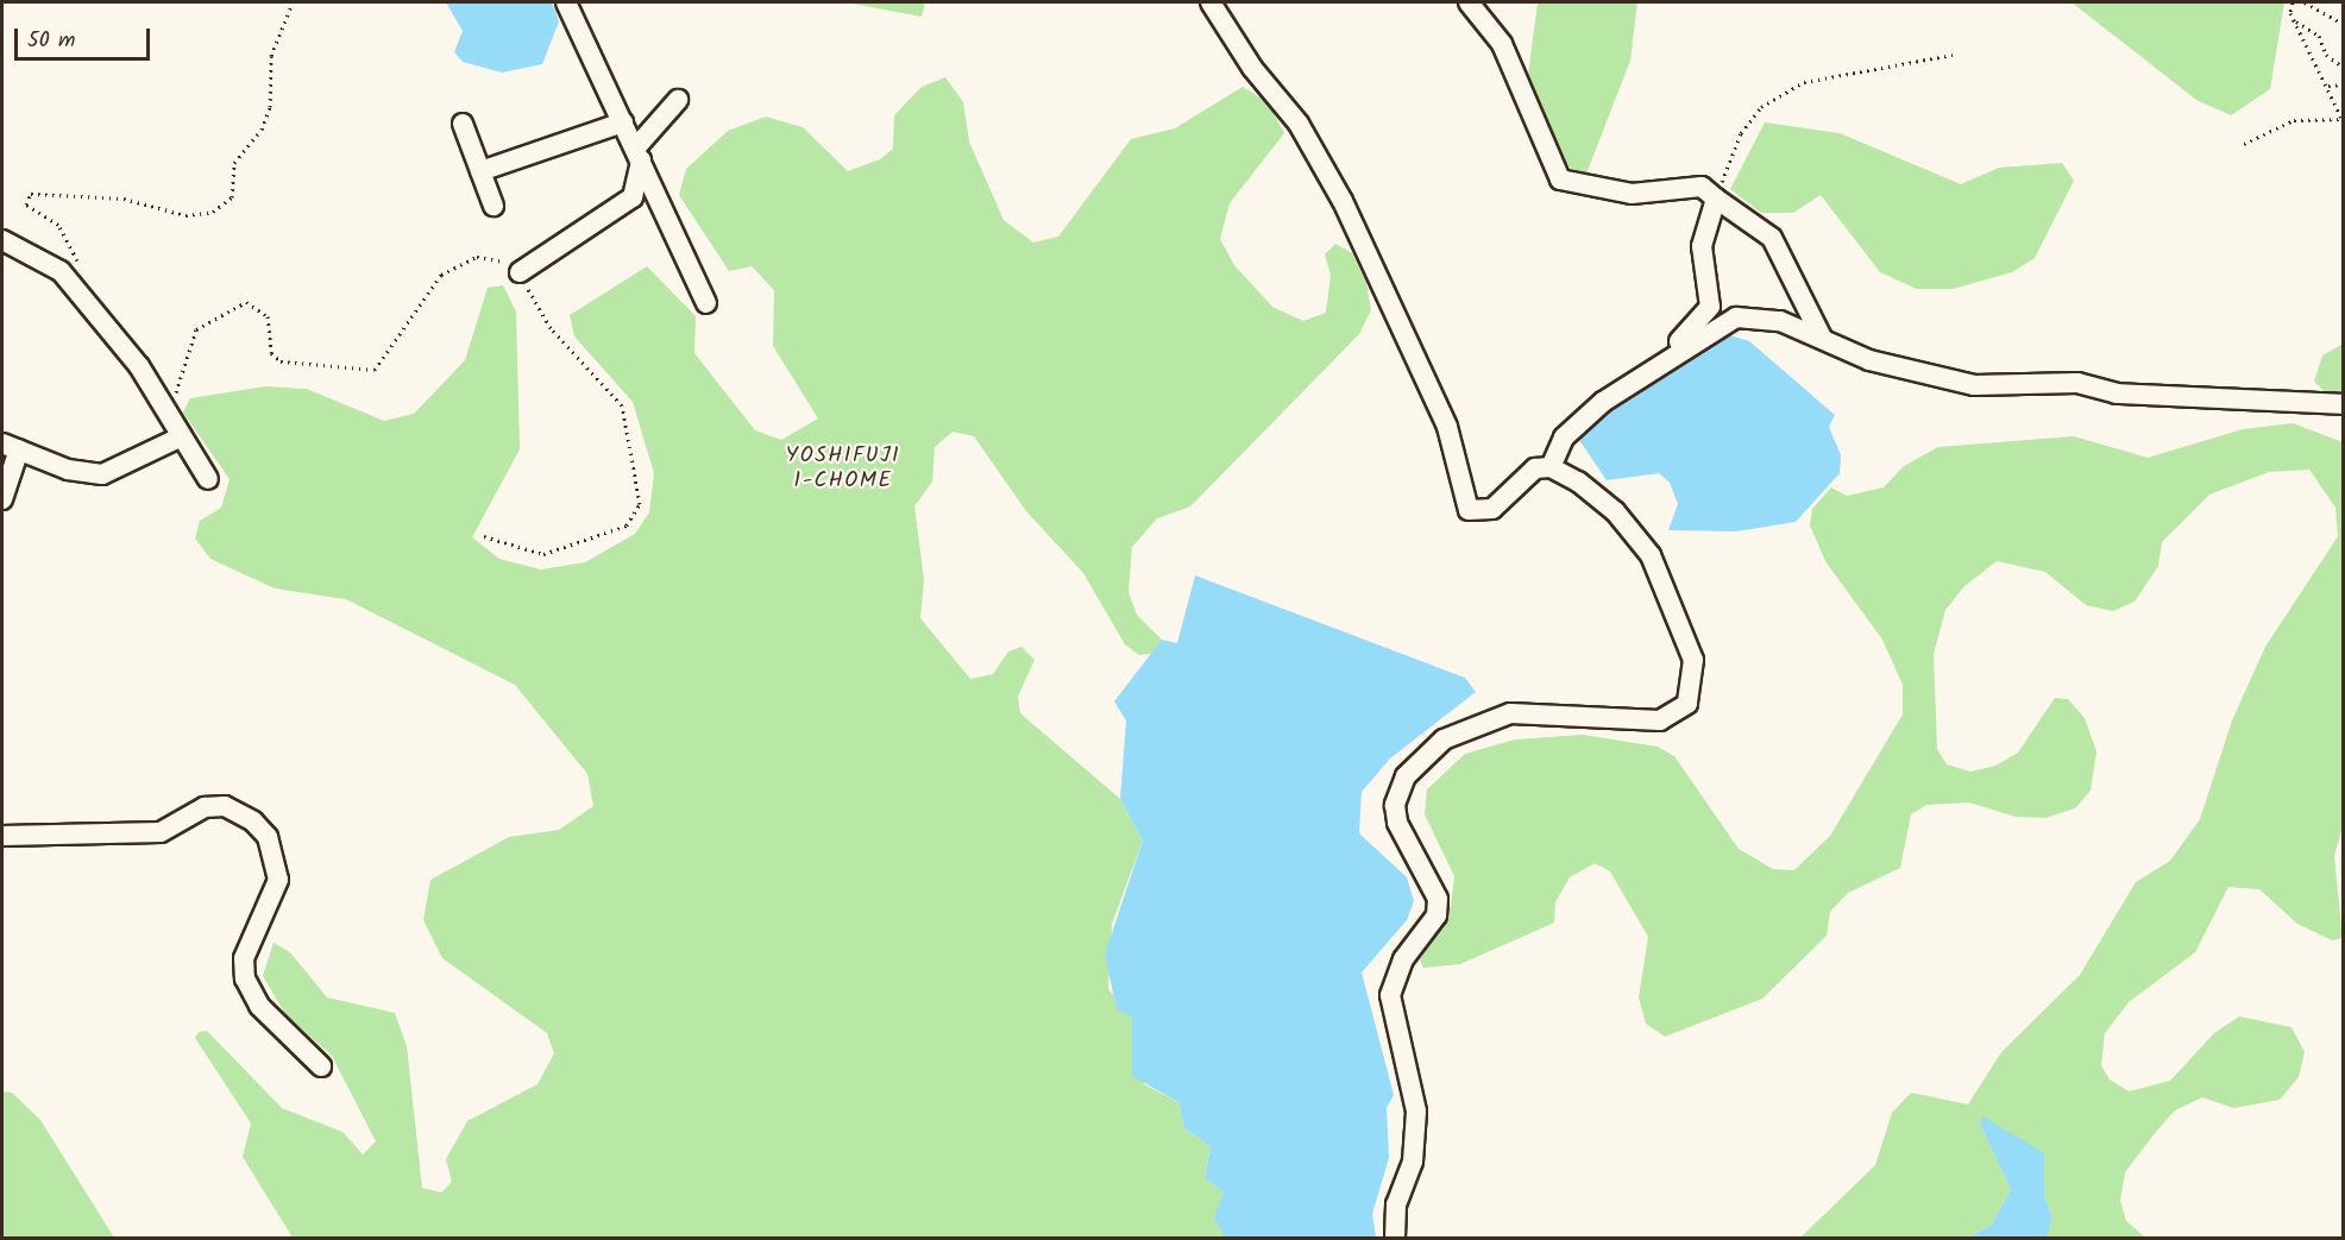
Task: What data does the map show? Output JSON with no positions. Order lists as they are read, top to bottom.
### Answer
{
  "districts": ["YOSHIFUJI 1-CHOME"],
  "scale_bar": "50 m"
}
